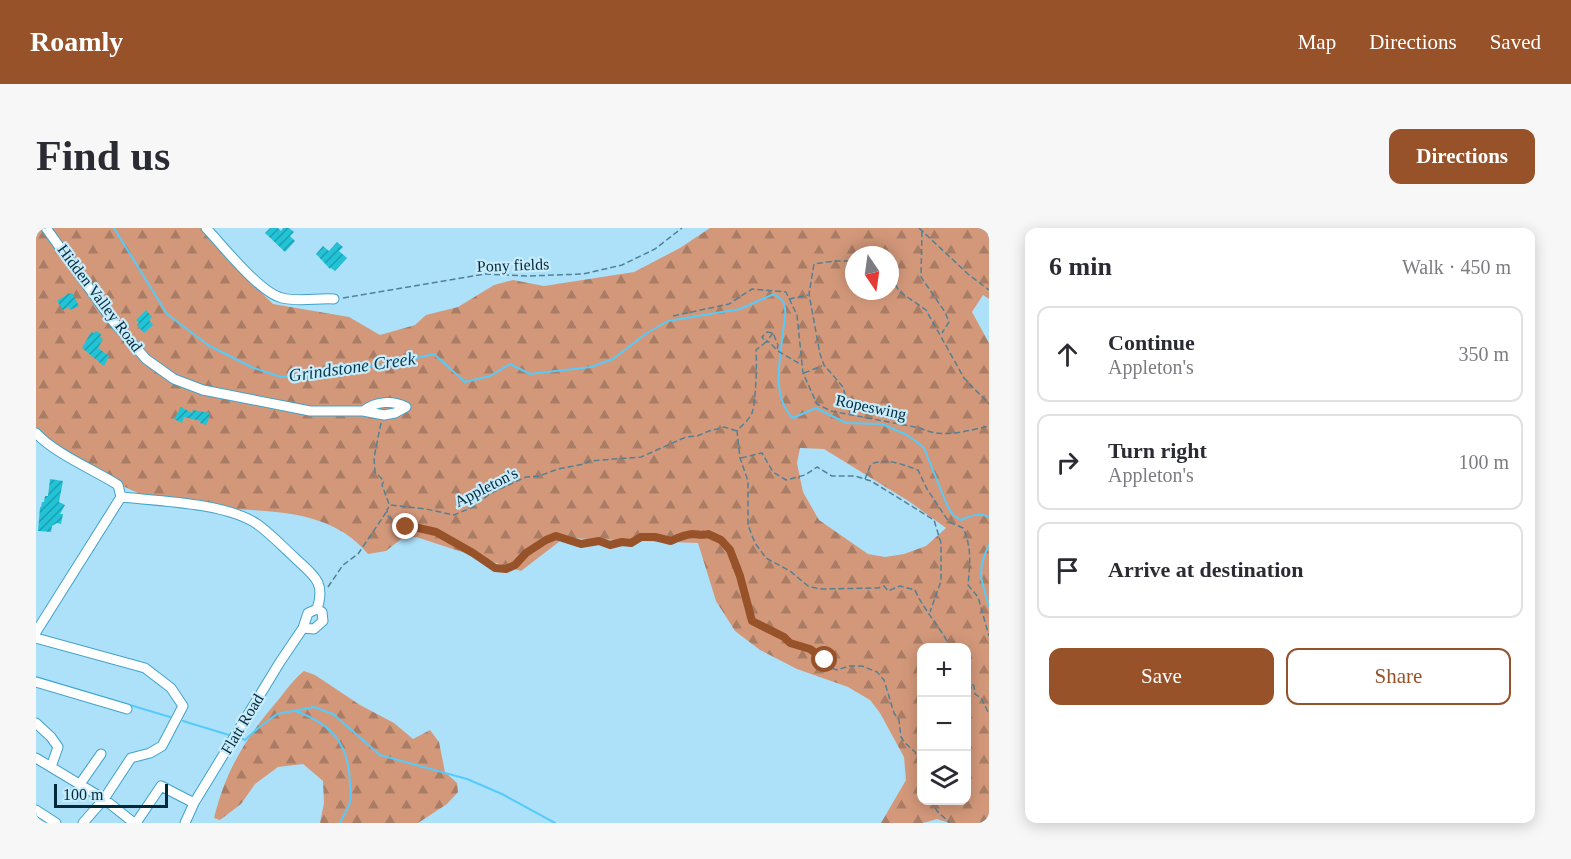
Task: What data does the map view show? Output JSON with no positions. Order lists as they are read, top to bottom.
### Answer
{
  "streets": {
    "street": ["Hidden Valley Road", "Flatt Road"],
    "path": ["Pony fields", "Ropeswing", "Appleton's"]
  },
  "water": ["Grindstone Creek"],
  "scale_bar": "100 m",
  "north": "bottom",
  "page": {
    "header": "Roamly",
    "nav": ["Map", "Directions", "Saved"],
    "buttons": [
      "Directions",
      ["Save", "Share"]
    ],
    "title": "Find us",
    "heading": ["6 min", "Walk · 450 m"],
    "list": [
      ["Continue", "Appleton's", "350 m"],
      ["Turn right", "Appleton's", "100 m"],
      "Arrive at destination"
    ],
    "map_buttons": ["+", "−"],
    "scale": "100 m"
  }
}
